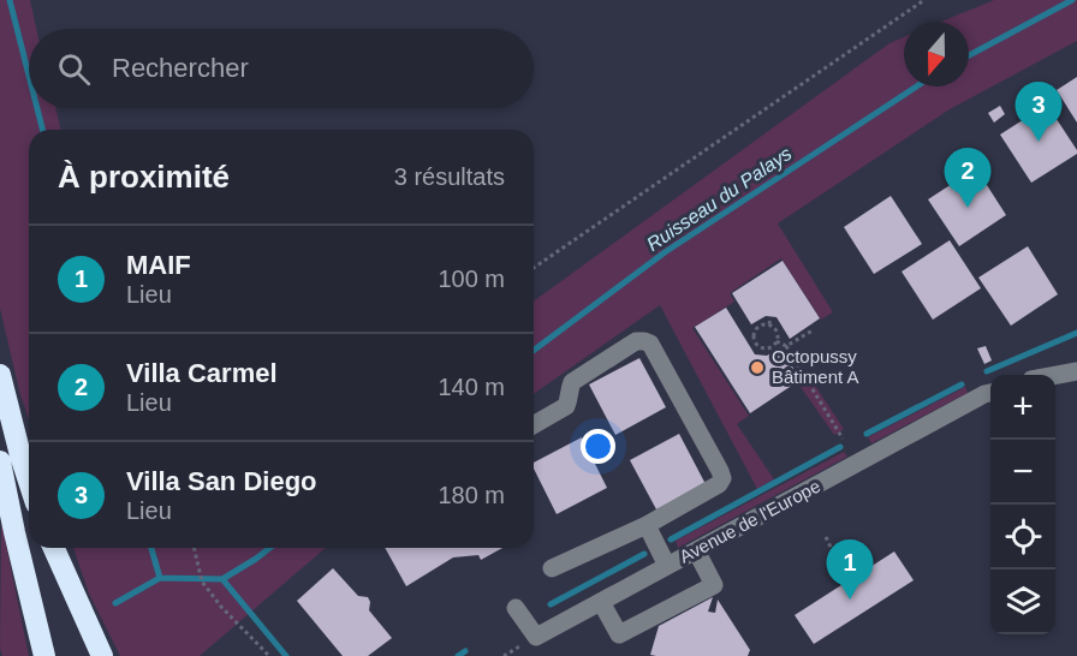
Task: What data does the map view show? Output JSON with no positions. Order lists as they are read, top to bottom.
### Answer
{
  "streets": {
    "street": ["Avenue de l'Europe"]
  },
  "water": ["Ruisseau du Palays"],
  "places": ["Octopussy Bâtiment A"],
  "north": "bottom",
  "page": {
    "search": "Rechercher",
    "pins": ["3", "2", "1"],
    "heading": ["À proximité", "3 résultats"],
    "list": [
      {
        "mark": "1",
        "name": "MAIF",
        "note": "Lieu",
        "value": "100 m"
      },
      {
        "mark": "2",
        "name": "Villa Carmel",
        "note": "Lieu",
        "value": "140 m"
      },
      {
        "mark": "3",
        "name": "Villa San Diego",
        "note": "Lieu",
        "value": "180 m"
      }
    ],
    "map_buttons": ["+", "−"]
  }
}
